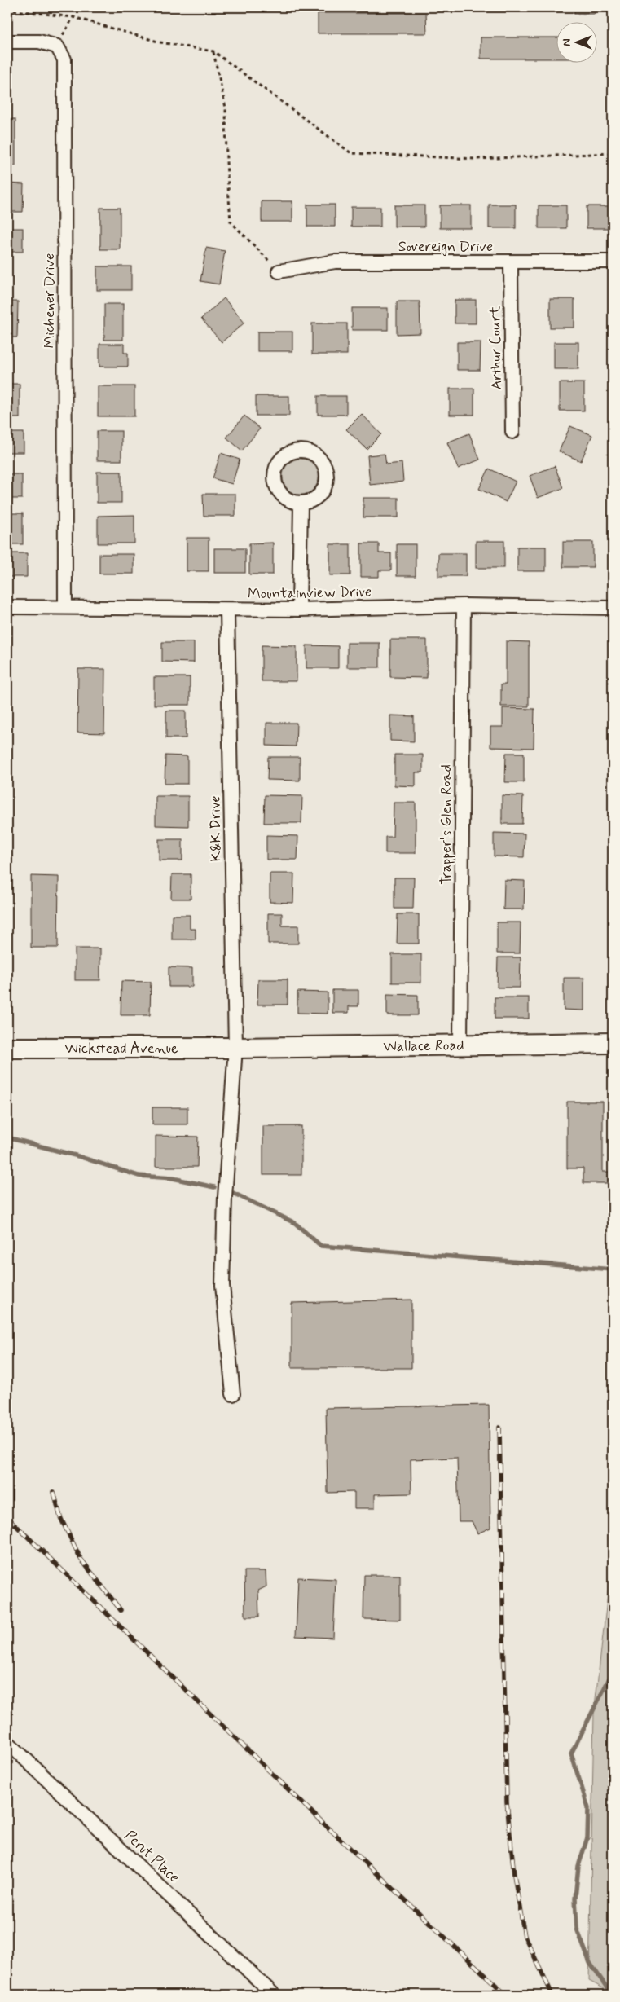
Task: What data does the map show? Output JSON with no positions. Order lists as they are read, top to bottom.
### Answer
{
  "streets": {
    "street": [
      "Sovereign Drive",
      "Michener Drive",
      "Arthur Court",
      "Mountainview Drive",
      "Trapper's Glen Road",
      "K&K Drive",
      "Wallace Road",
      "Wickstead Avenue",
      "Perut Place"
    ]
  },
  "crossings": [
    ["Sovereign Drive", "Arthur Court"],
    ["Michener Drive", "Mountainview Drive"],
    ["Mountainview Drive", "Trapper's Glen Road"],
    ["Mountainview Drive", "K&K Drive"],
    ["Trapper's Glen Road", "Wallace Road"],
    ["K&K Drive", "Wallace Road"],
    ["K&K Drive", "Wickstead Avenue"],
    ["Wallace Road", "Wickstead Avenue"]
  ],
  "north": "left"
}
